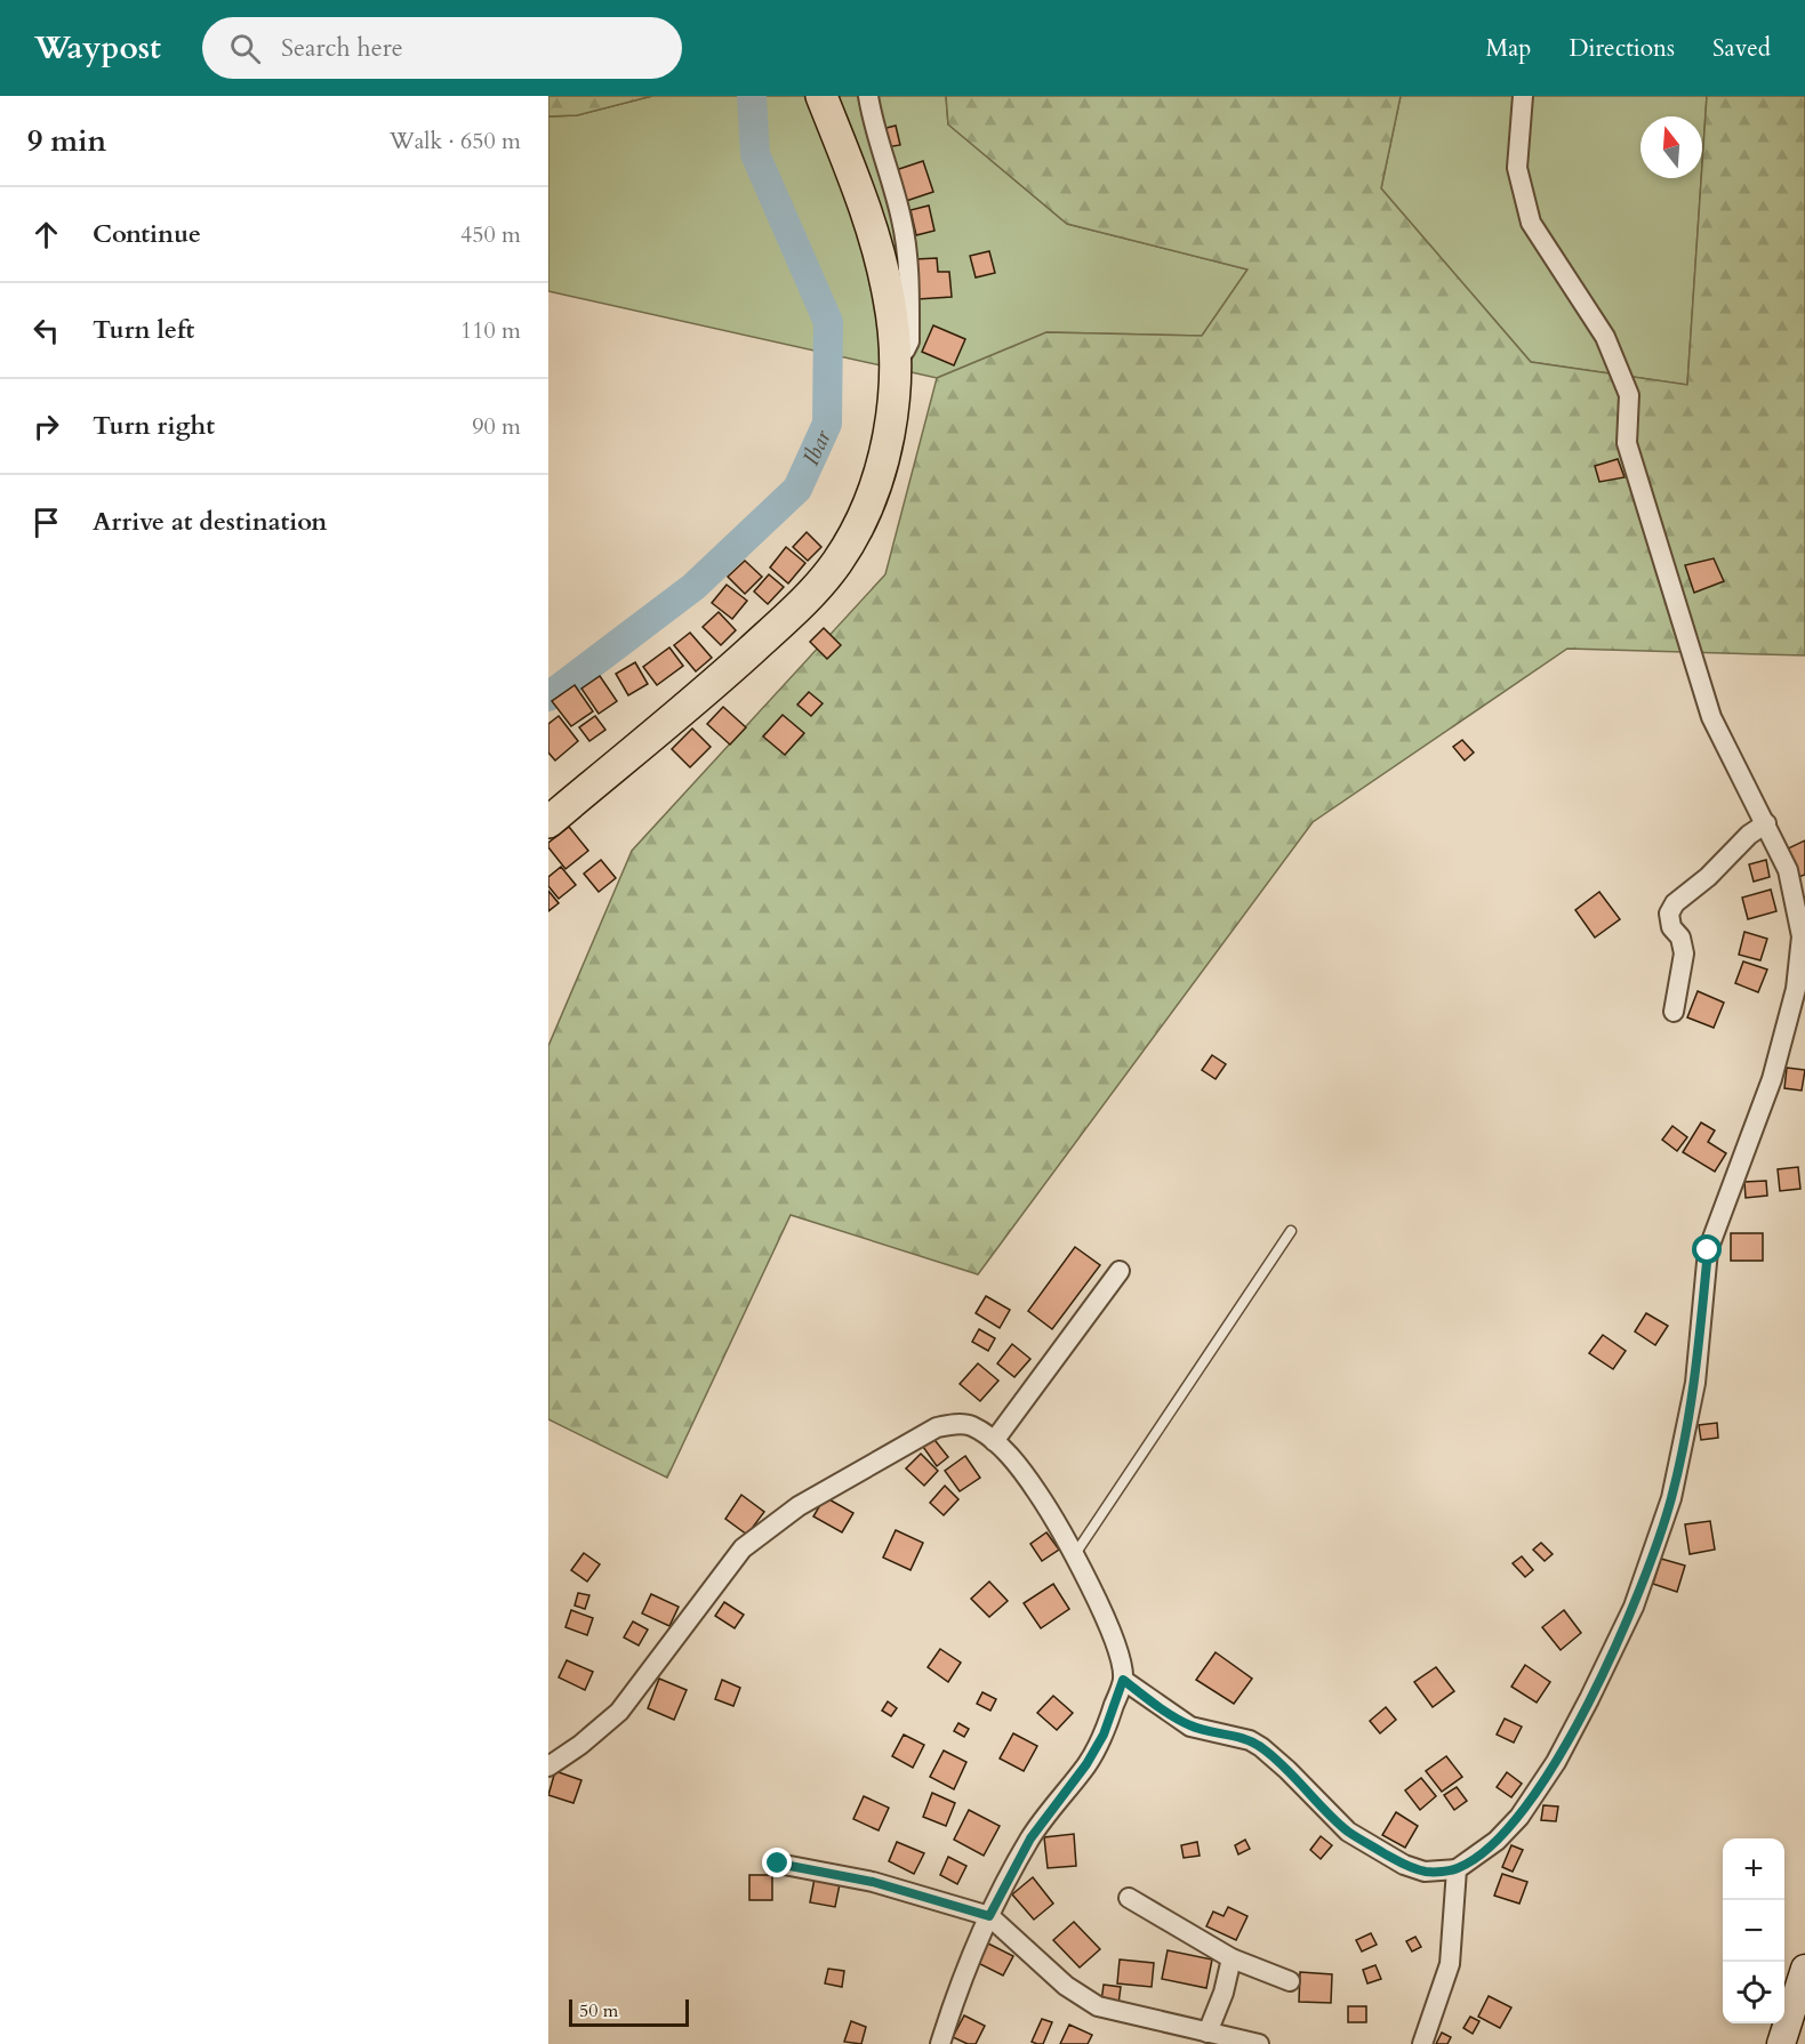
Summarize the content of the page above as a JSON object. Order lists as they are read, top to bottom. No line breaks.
{"water":["Ibar"],"scale_bar":"50 m","north":"top","page":{"header":"Waypost","search":"Search here","nav":["Map","Directions","Saved"],"heading":["9 min","Walk · 650 m"],"list":[["Continue","450 m"],["Turn left","110 m"],["Turn right","90 m"],"Arrive at destination"],"map_buttons":["+","−"],"scale":"50 m"}}
